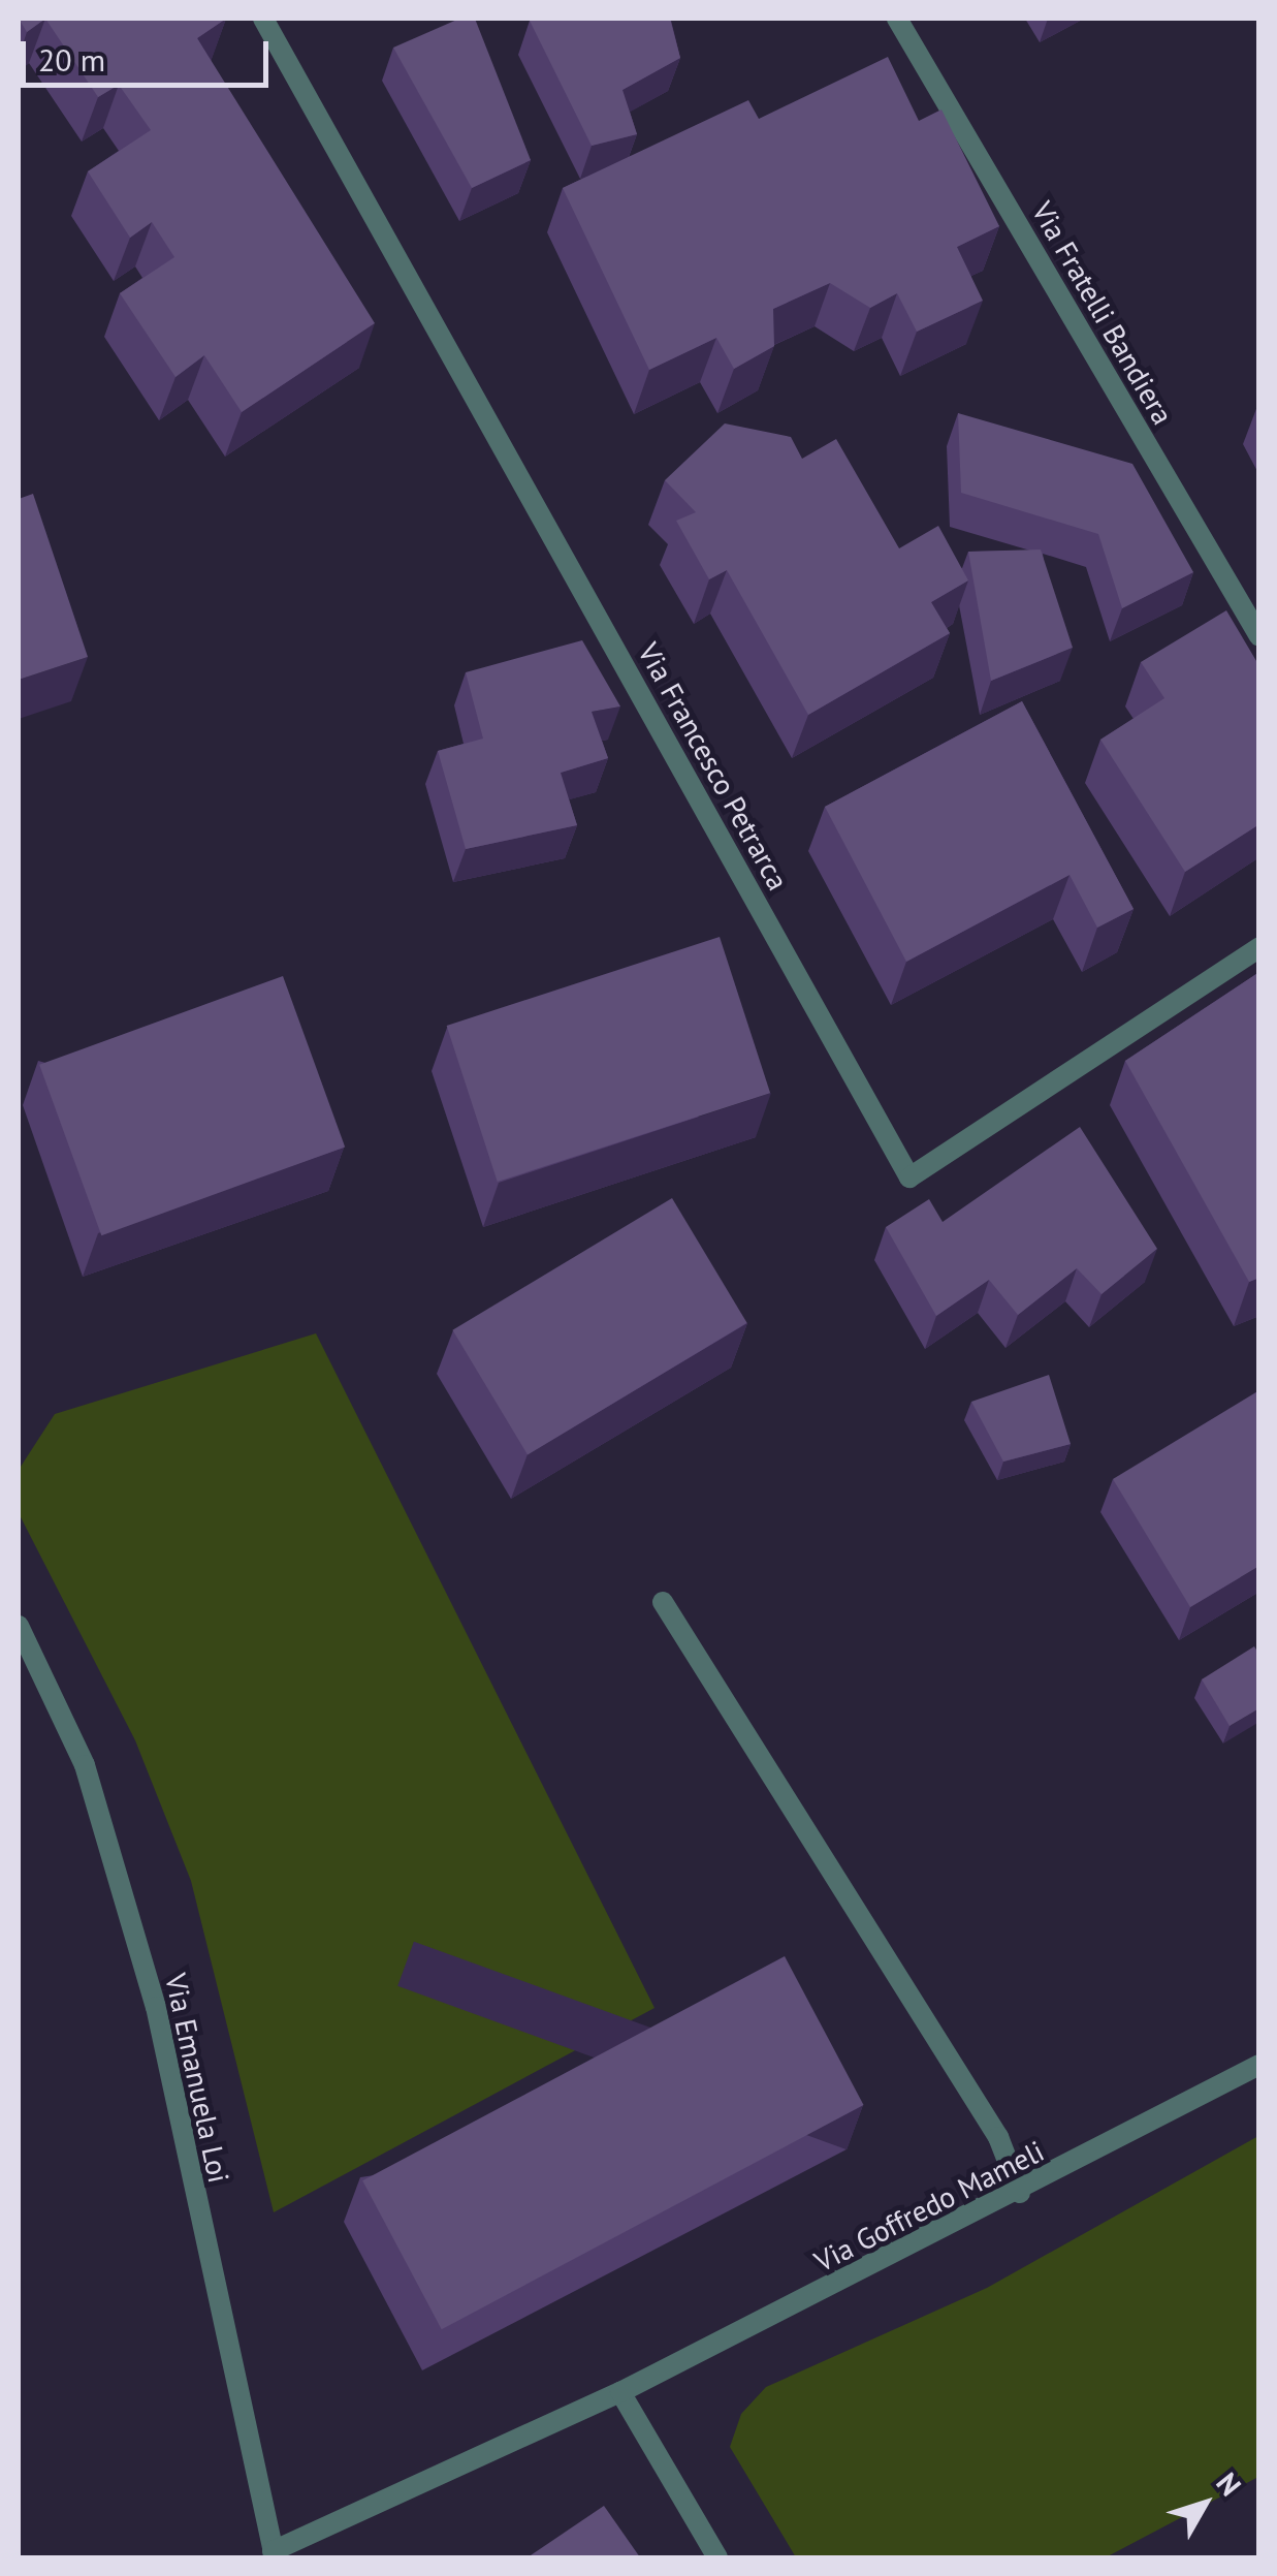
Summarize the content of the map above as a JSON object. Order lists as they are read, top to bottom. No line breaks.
{"streets":{"street":["Via Fratelli Bandiera","Via Francesco Petrarca","Via Emanuela Loi","Via Goffredo Mameli"]},"crossings":[["Via Emanuela Loi","Via Goffredo Mameli"]],"scale_bar":"20 m","north":"top right"}
